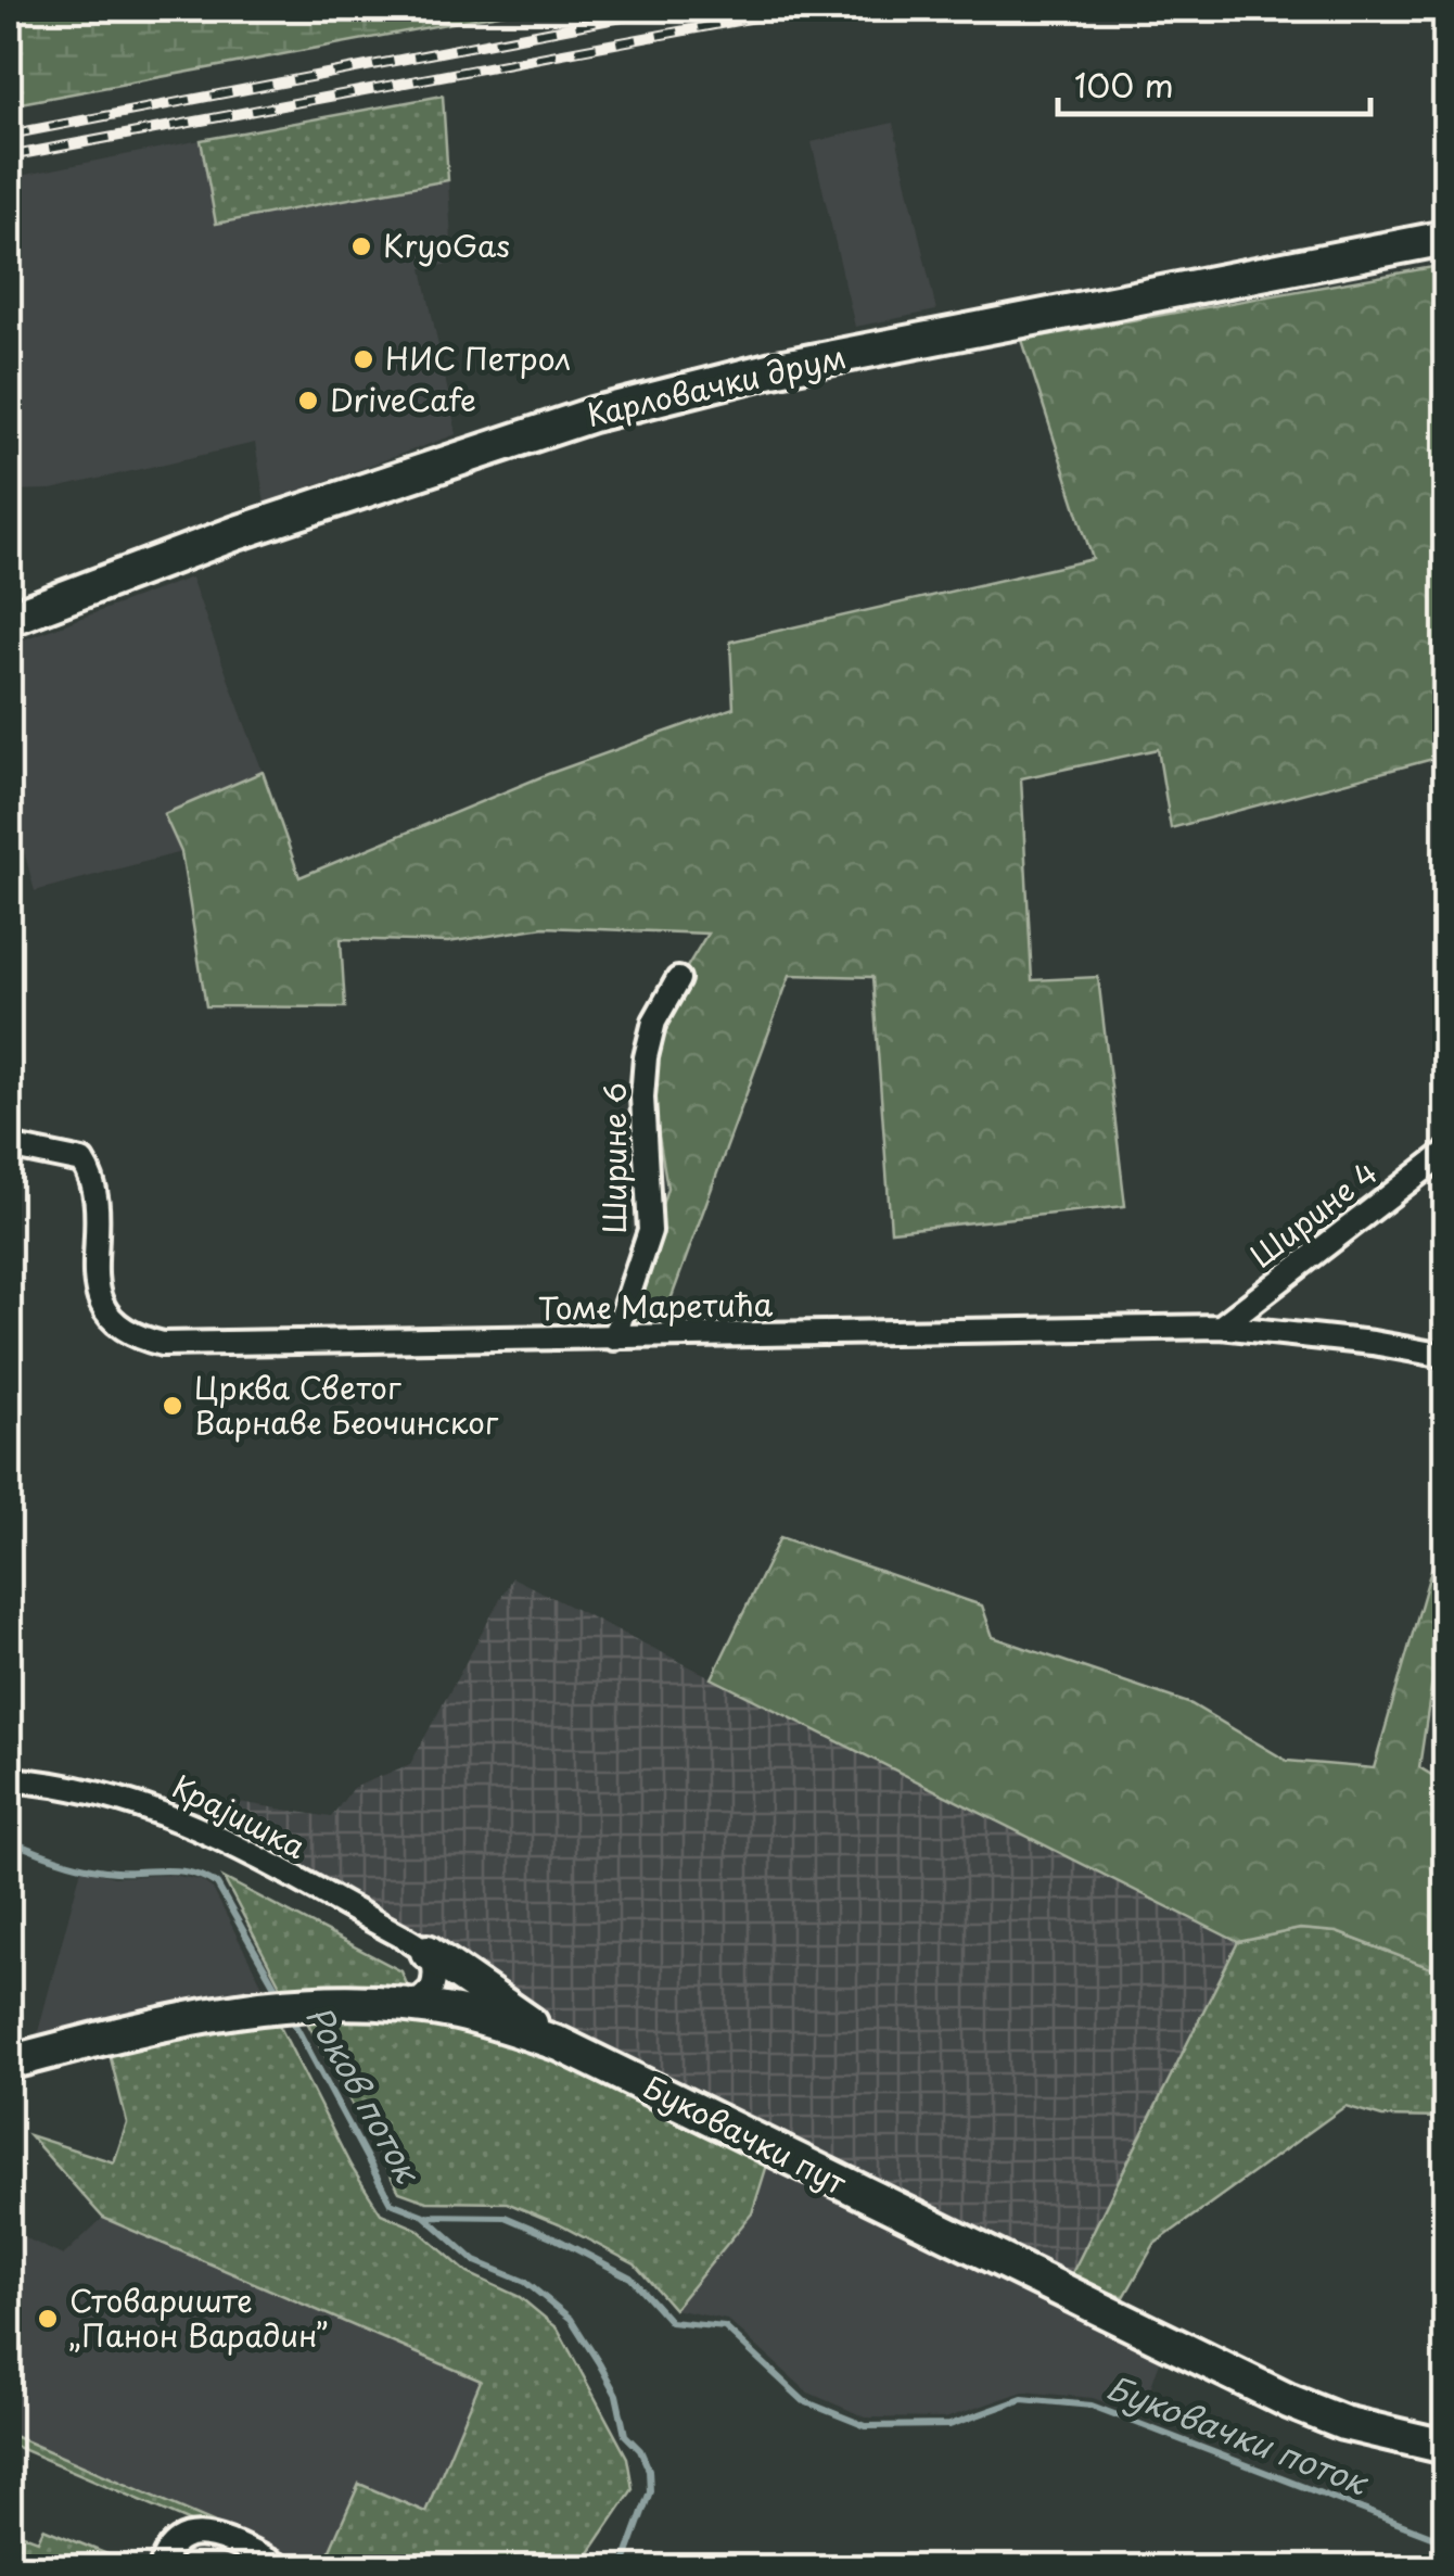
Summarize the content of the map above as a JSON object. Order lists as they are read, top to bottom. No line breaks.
{"streets":{"street":["Карловачки друм","Ширине 6","Ширине 4","Томе Маретића","Крајишка","Буковачки пут"]},"crossings":[["Ширине 6","Томе Маретића"],["Ширине 4","Томе Маретића"]],"water":["Роков поток","Буковачки поток"],"places":["KryoGas","НИС Петрол","DriveCafe","Црква Светог Варнаве Беочинског","Стовариште „Панон Варадин”"],"scale_bar":"100 m"}
